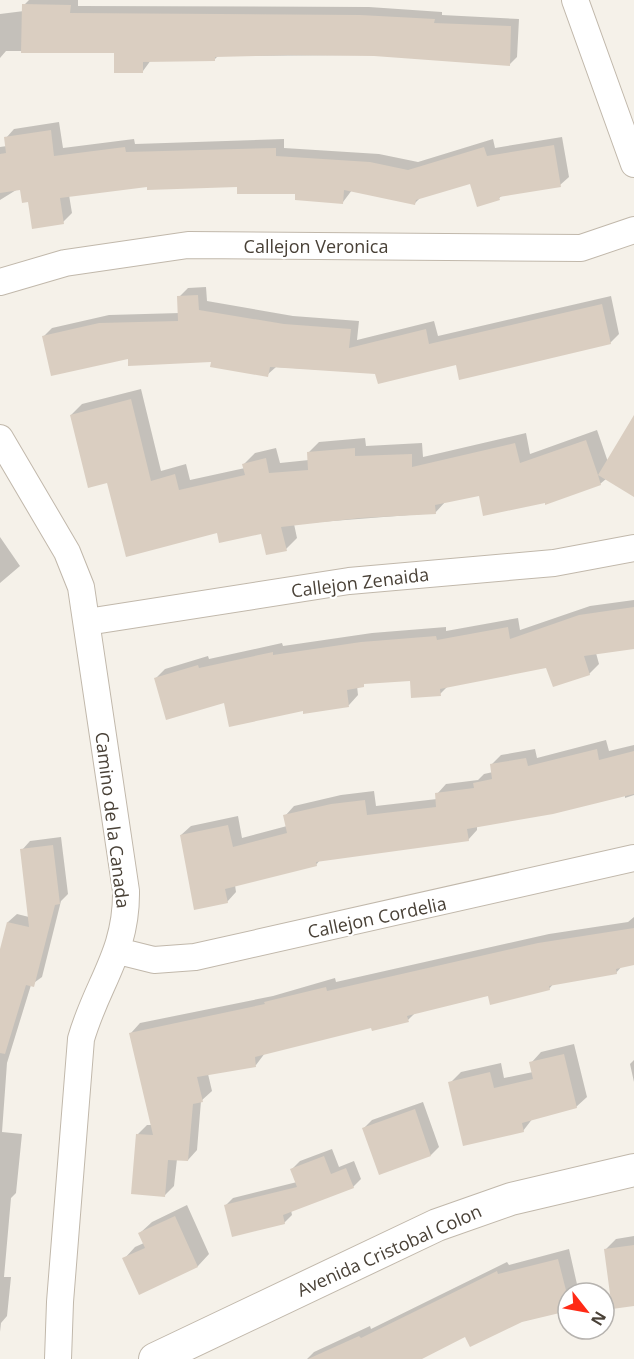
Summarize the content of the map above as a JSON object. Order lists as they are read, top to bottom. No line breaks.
{"streets":{"street":["Callejon Veronica","Callejon Zenaida","Camino de la Canada","Callejon Cordelia","Avenida Cristobal Colon"]},"crossings":[["Callejon Zenaida","Camino de la Canada"],["Camino de la Canada","Callejon Cordelia"]],"north":"bottom right"}
